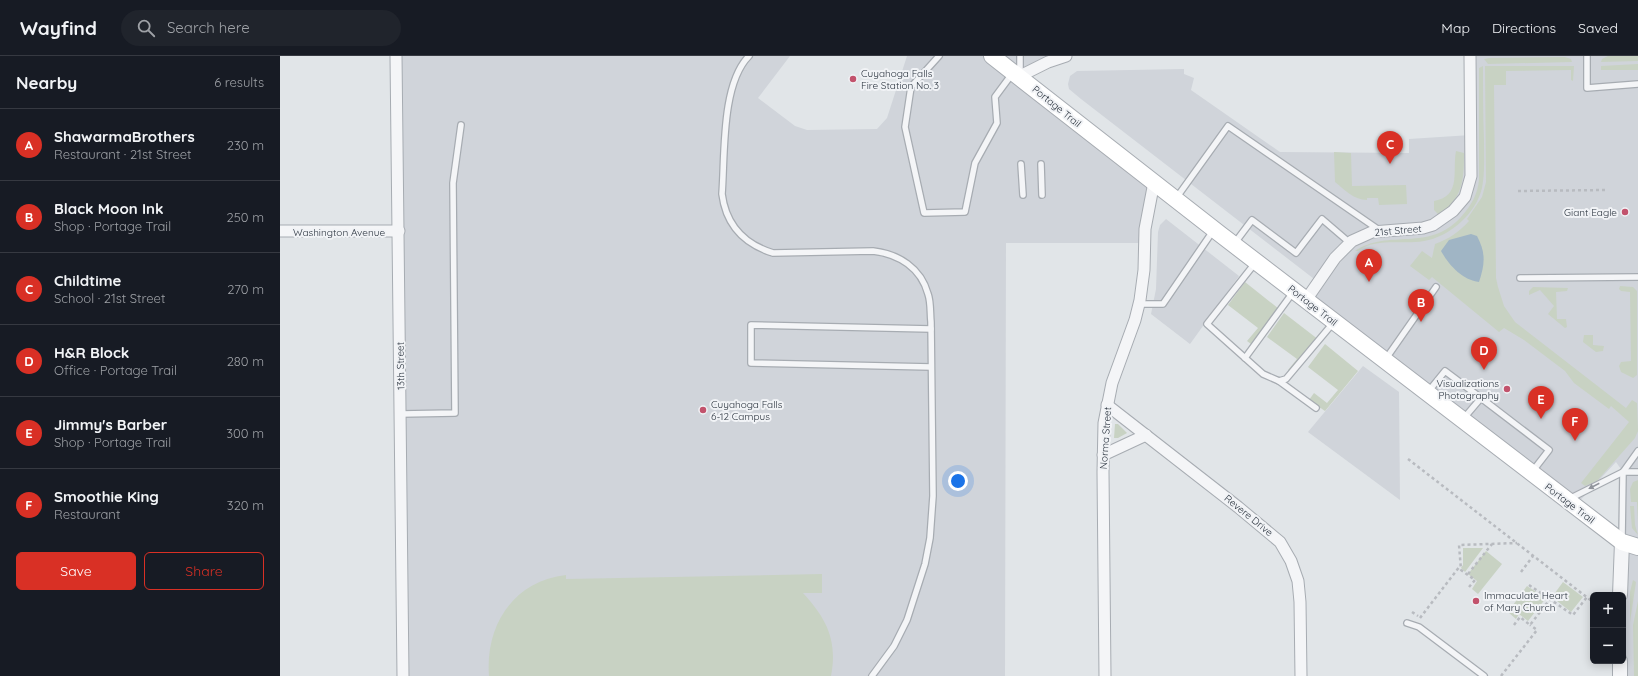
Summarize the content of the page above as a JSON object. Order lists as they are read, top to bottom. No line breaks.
{"streets":{"main road":["Portage Trail"],"street":["21st Street","Washington Avenue","13th Street","Norma Street","Revere Drive"]},"crossings":[["Portage Trail","21st Street"],["Portage Trail","Norma Street"],["Washington Avenue","13th Street"],["Norma Street","Revere Drive"]],"places":["Cuyahoga Falls Fire Station No. 3","Giant Eagle","Visualizations Photography","Cuyahoga Falls 6-12 Campus","Immaculate Heart of Mary Church"],"page":{"header":"Wayfind","search":"Search here","nav":["Map","Directions","Saved"],"heading":["Nearby","6 results"],"list":[{"mark":"A","name":"ShawarmaBrothers","note":"Restaurant · 21st Street","value":"230 m"},{"mark":"B","name":"Black Moon Ink","note":"Shop · Portage Trail","value":"250 m"},{"mark":"C","name":"Childtime","note":"School · 21st Street","value":"270 m"},{"mark":"D","name":"H&R Block","note":"Office · Portage Trail","value":"280 m"},{"mark":"E","name":"Jimmy's Barber","note":"Shop · Portage Trail","value":"300 m"},{"mark":"F","name":"Smoothie King","note":"Restaurant","value":"320 m"}],"pins":["C","A","B","D","E","F"],"buttons":["Save","Share"],"map_buttons":["+","−"]}}
